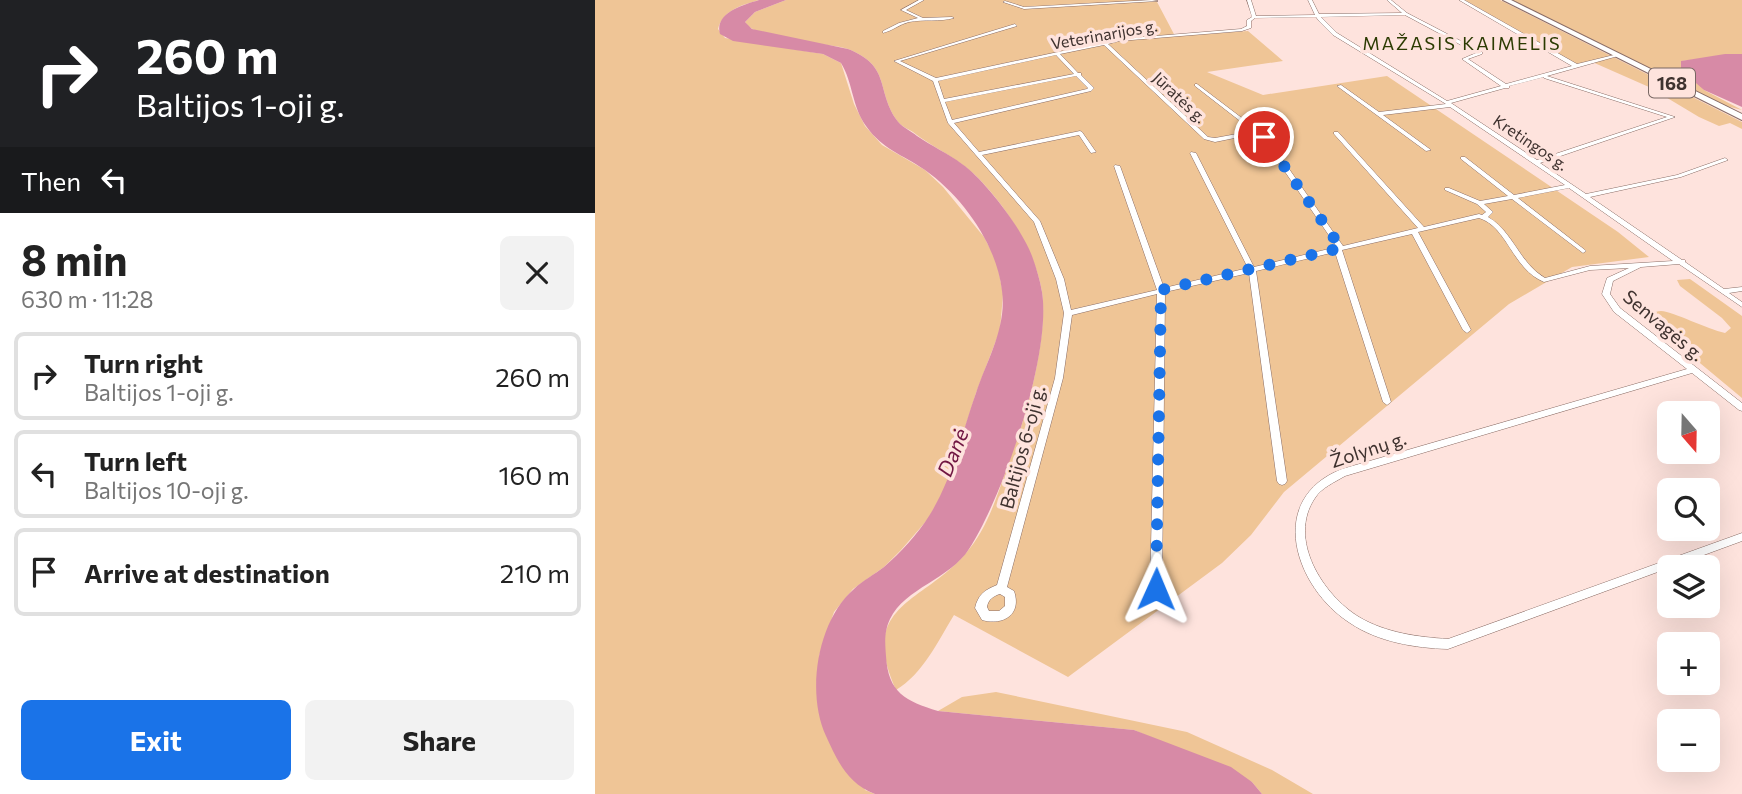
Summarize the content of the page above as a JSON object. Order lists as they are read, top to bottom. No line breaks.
{"streets":{"main road":["168"],"street":["Veterinarijos g.","Jūratės g.","Kretingos g.","Senvagės g.","Baltijos 6-oji g.","Žolynų g."]},"crossings":[["Veterinarijos g.","Jūratės g."],["Kretingos g.","Senvagės g."],["Senvagės g.","Žolynų g."]],"districts":["MAŽASIS KAIMELIS"],"water":["Danė"],"north":"bottom","page":{"turn":["260 m","Baltijos 1-oji g."],"then":"Then","heading":["8 min","630 m · 11:28"],"list":[{"name":"Turn right","note":"Baltijos 1-oji g.","value":"260 m"},{"name":"Turn left","note":"Baltijos 10-oji g.","value":"160 m"},{"name":"Arrive at destination","value":"210 m"}],"map_buttons":["+","−"],"buttons":["Exit","Share"]}}
